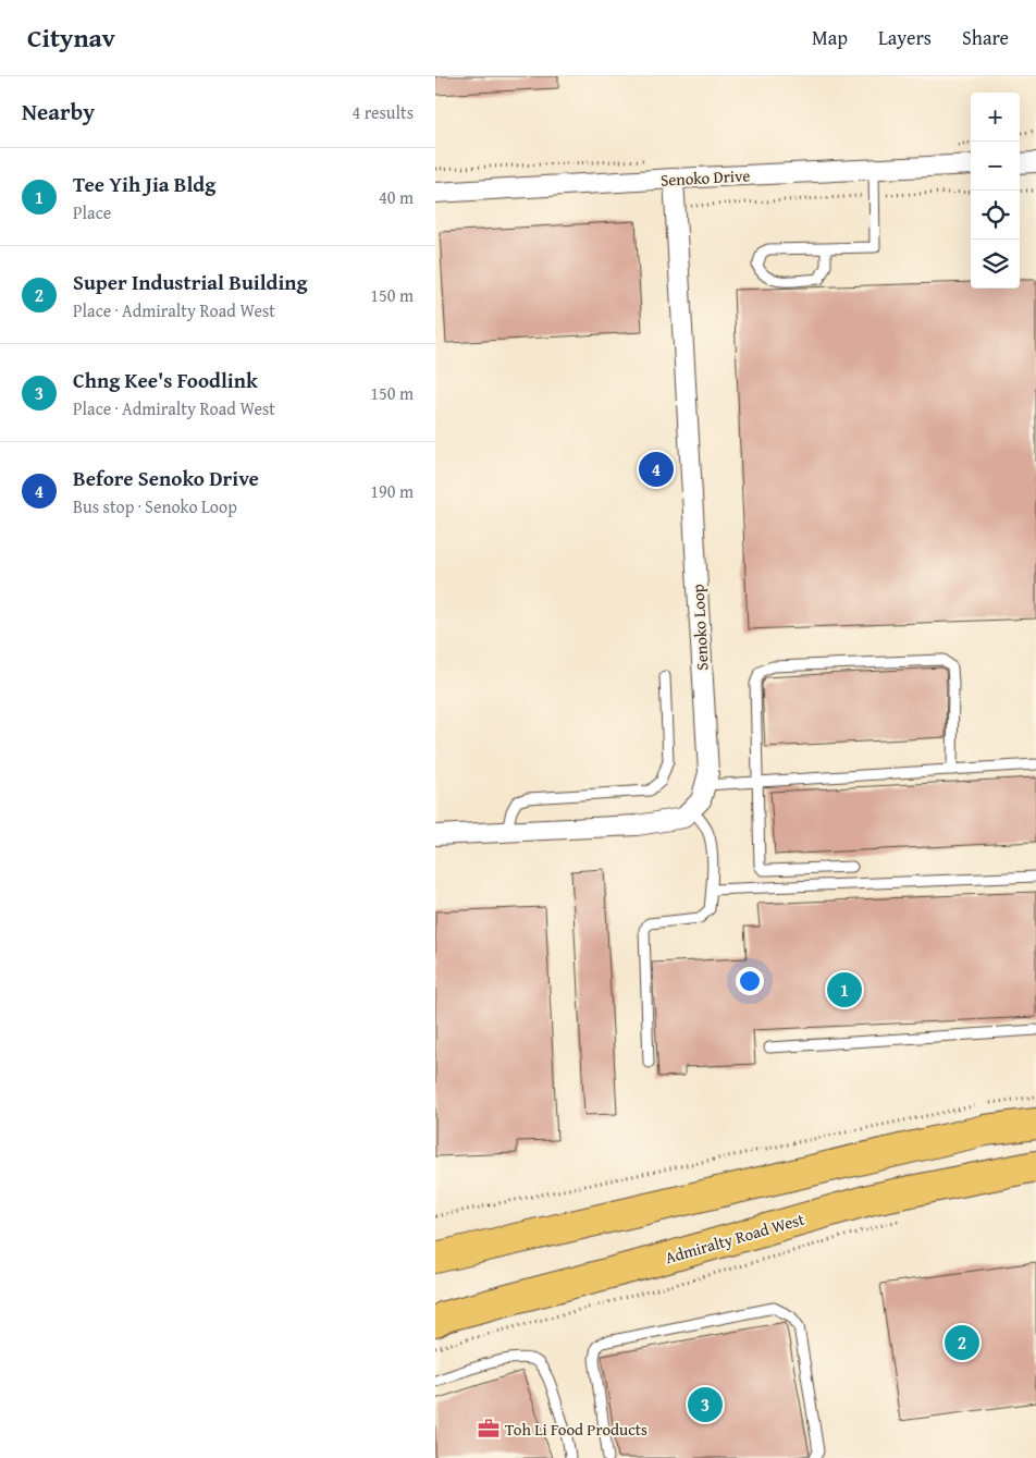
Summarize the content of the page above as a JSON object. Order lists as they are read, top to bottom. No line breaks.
{"streets":{"main road":["Admiralty Road West"],"street":["Senoko Drive","Senoko Loop"]},"crossings":[["Senoko Drive","Senoko Loop"]],"places":{"office":["Toh Li Food Products"]},"page":{"header":"Citynav","nav":["Map","Layers","Share"],"heading":["Nearby","4 results"],"map_buttons":["+","−"],"list":[{"mark":"1","name":"Tee Yih Jia Bldg","note":"Place","value":"40 m"},{"mark":"2","name":"Super Industrial Building","note":"Place · Admiralty Road West","value":"150 m"},{"mark":"3","name":"Chng Kee's Foodlink","note":"Place · Admiralty Road West","value":"150 m"},{"mark":"4","name":"Before Senoko Drive","note":"Bus stop · Senoko Loop","value":"190 m"}],"pins":["4","1","2","3"]}}
